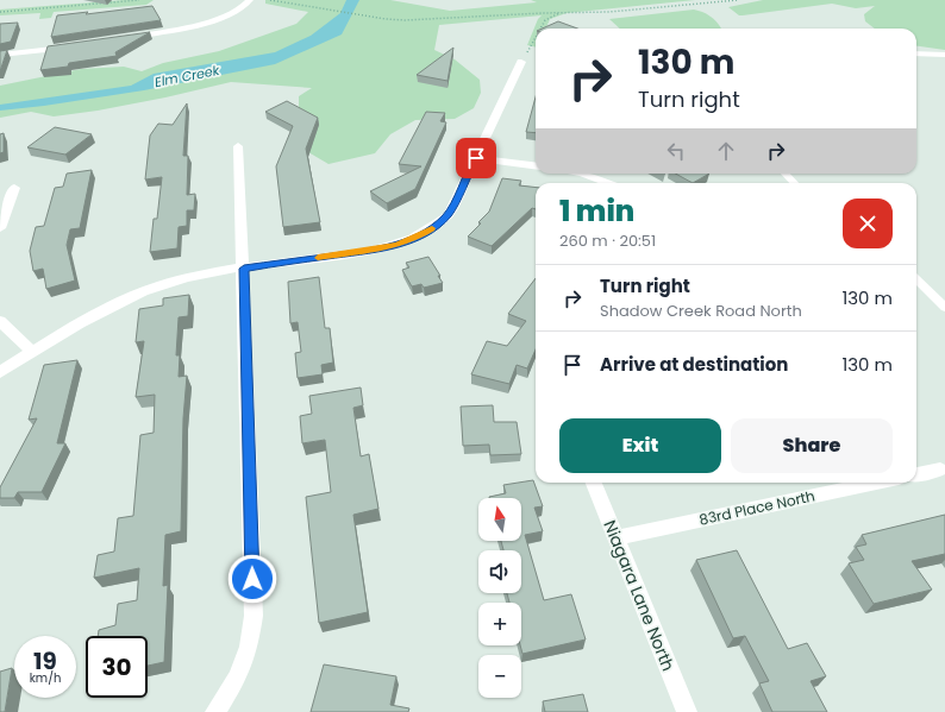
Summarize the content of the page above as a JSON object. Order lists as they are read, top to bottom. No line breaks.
{"streets":{"street":["83rd Place North","Niagara Lane North"]},"crossings":[["83rd Place North","Niagara Lane North"]],"water":["Elm Creek"],"north":"top","page":{"turn":["130 m","Turn right"],"heading":["1 min","260 m · 20:51"],"list":[{"name":"Turn right","note":"Shadow Creek Road North","value":"130 m"},{"name":"Arrive at destination","value":"130 m"}],"buttons":["Exit","Share"],"map_buttons":["+","−"],"speed":"19 km/h","limit":"30"}}
